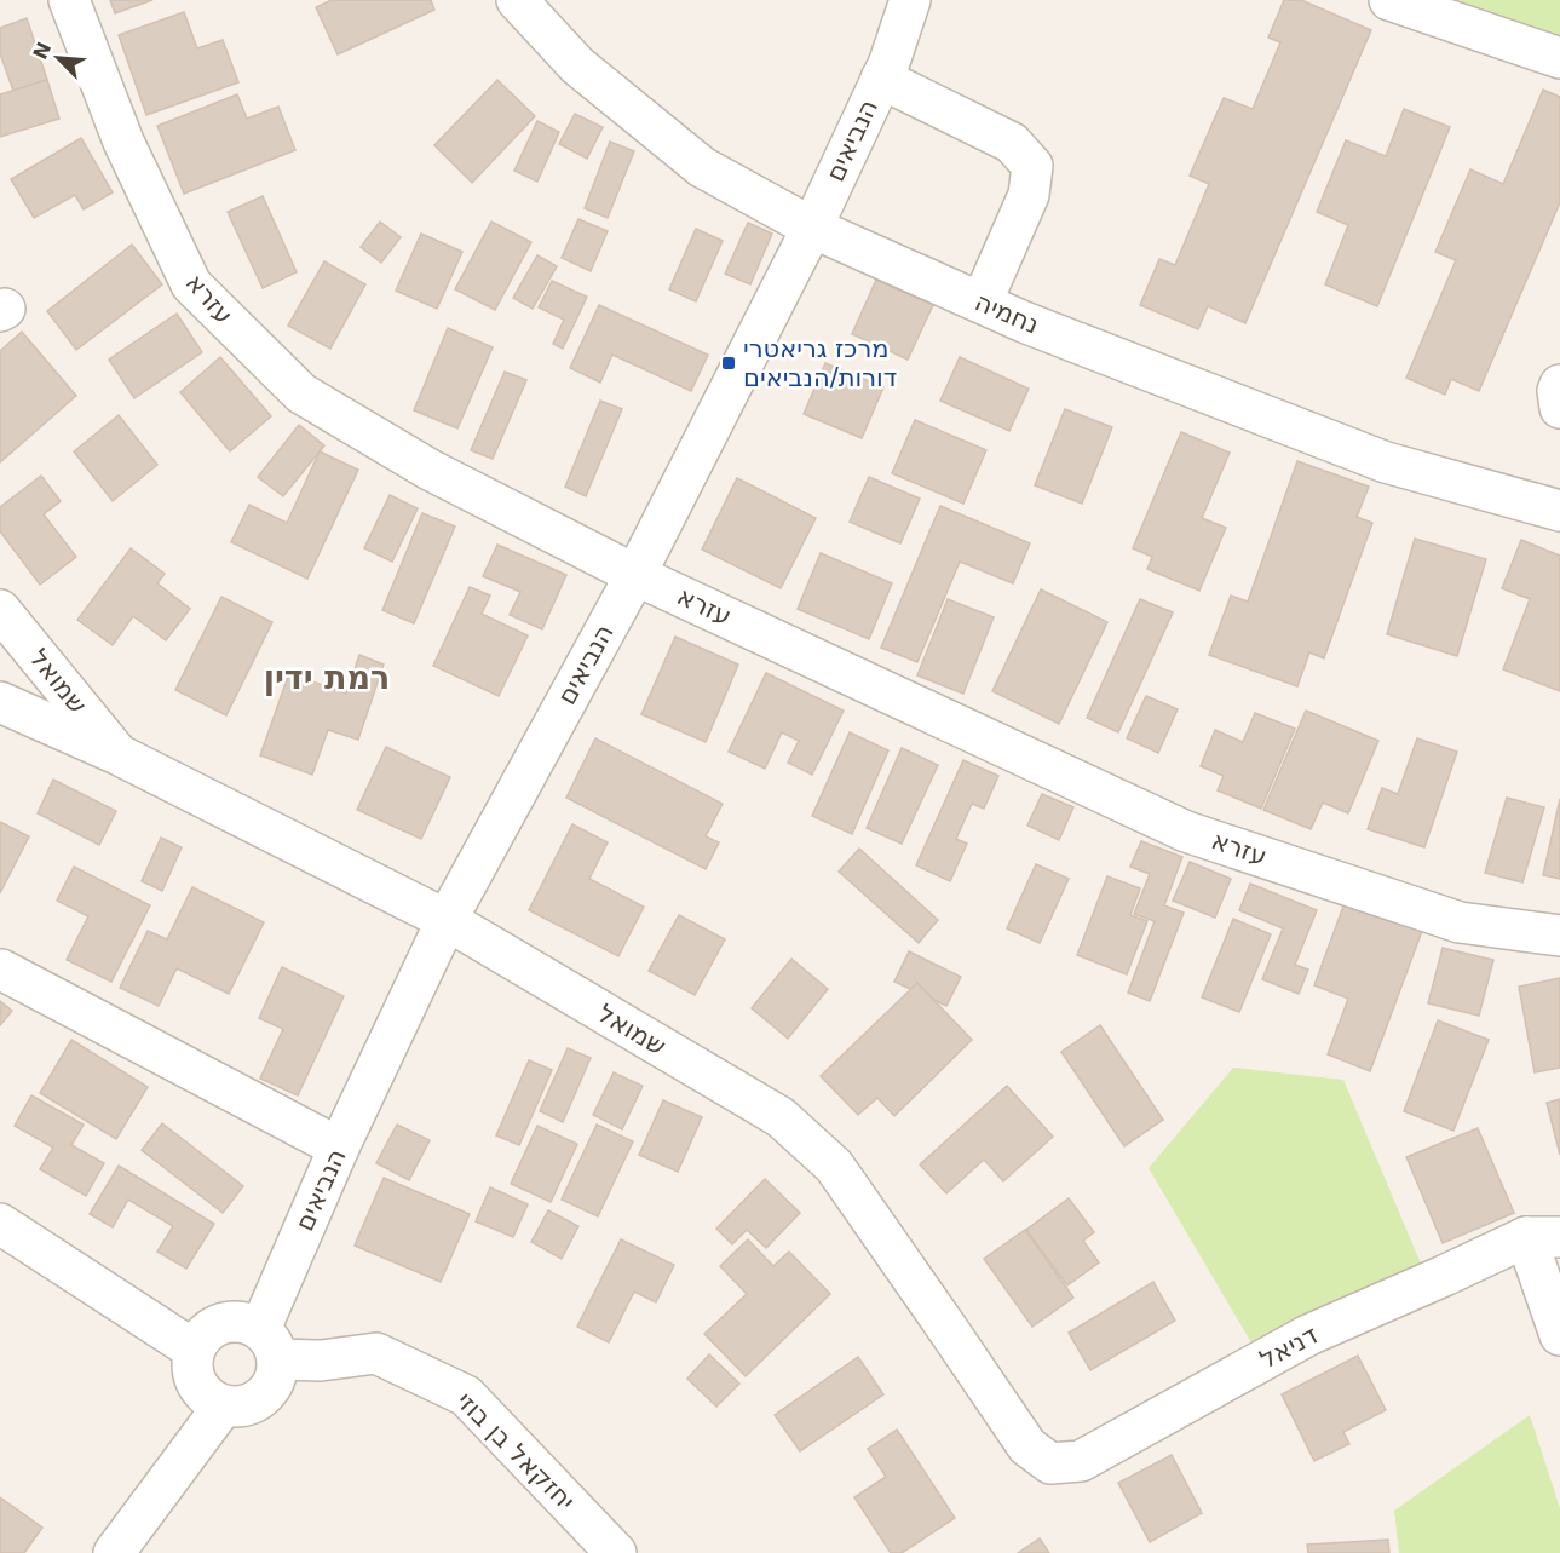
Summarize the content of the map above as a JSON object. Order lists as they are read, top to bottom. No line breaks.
{"streets":{"street":["הנביאים","עזרא","נחמיה","שמואל","דניאל","יחזקאל בן בוזי"]},"crossings":[["הנביאים","עזרא"],["הנביאים","נחמיה"],["הנביאים","שמואל"],["הנביאים","יחזקאל בן בוזי"],["שמואל","דניאל"]],"districts":["רמת ידין"],"places":{"transit":["מרכז גריאטרי דורות/הנביאים"]},"north":"top left"}
